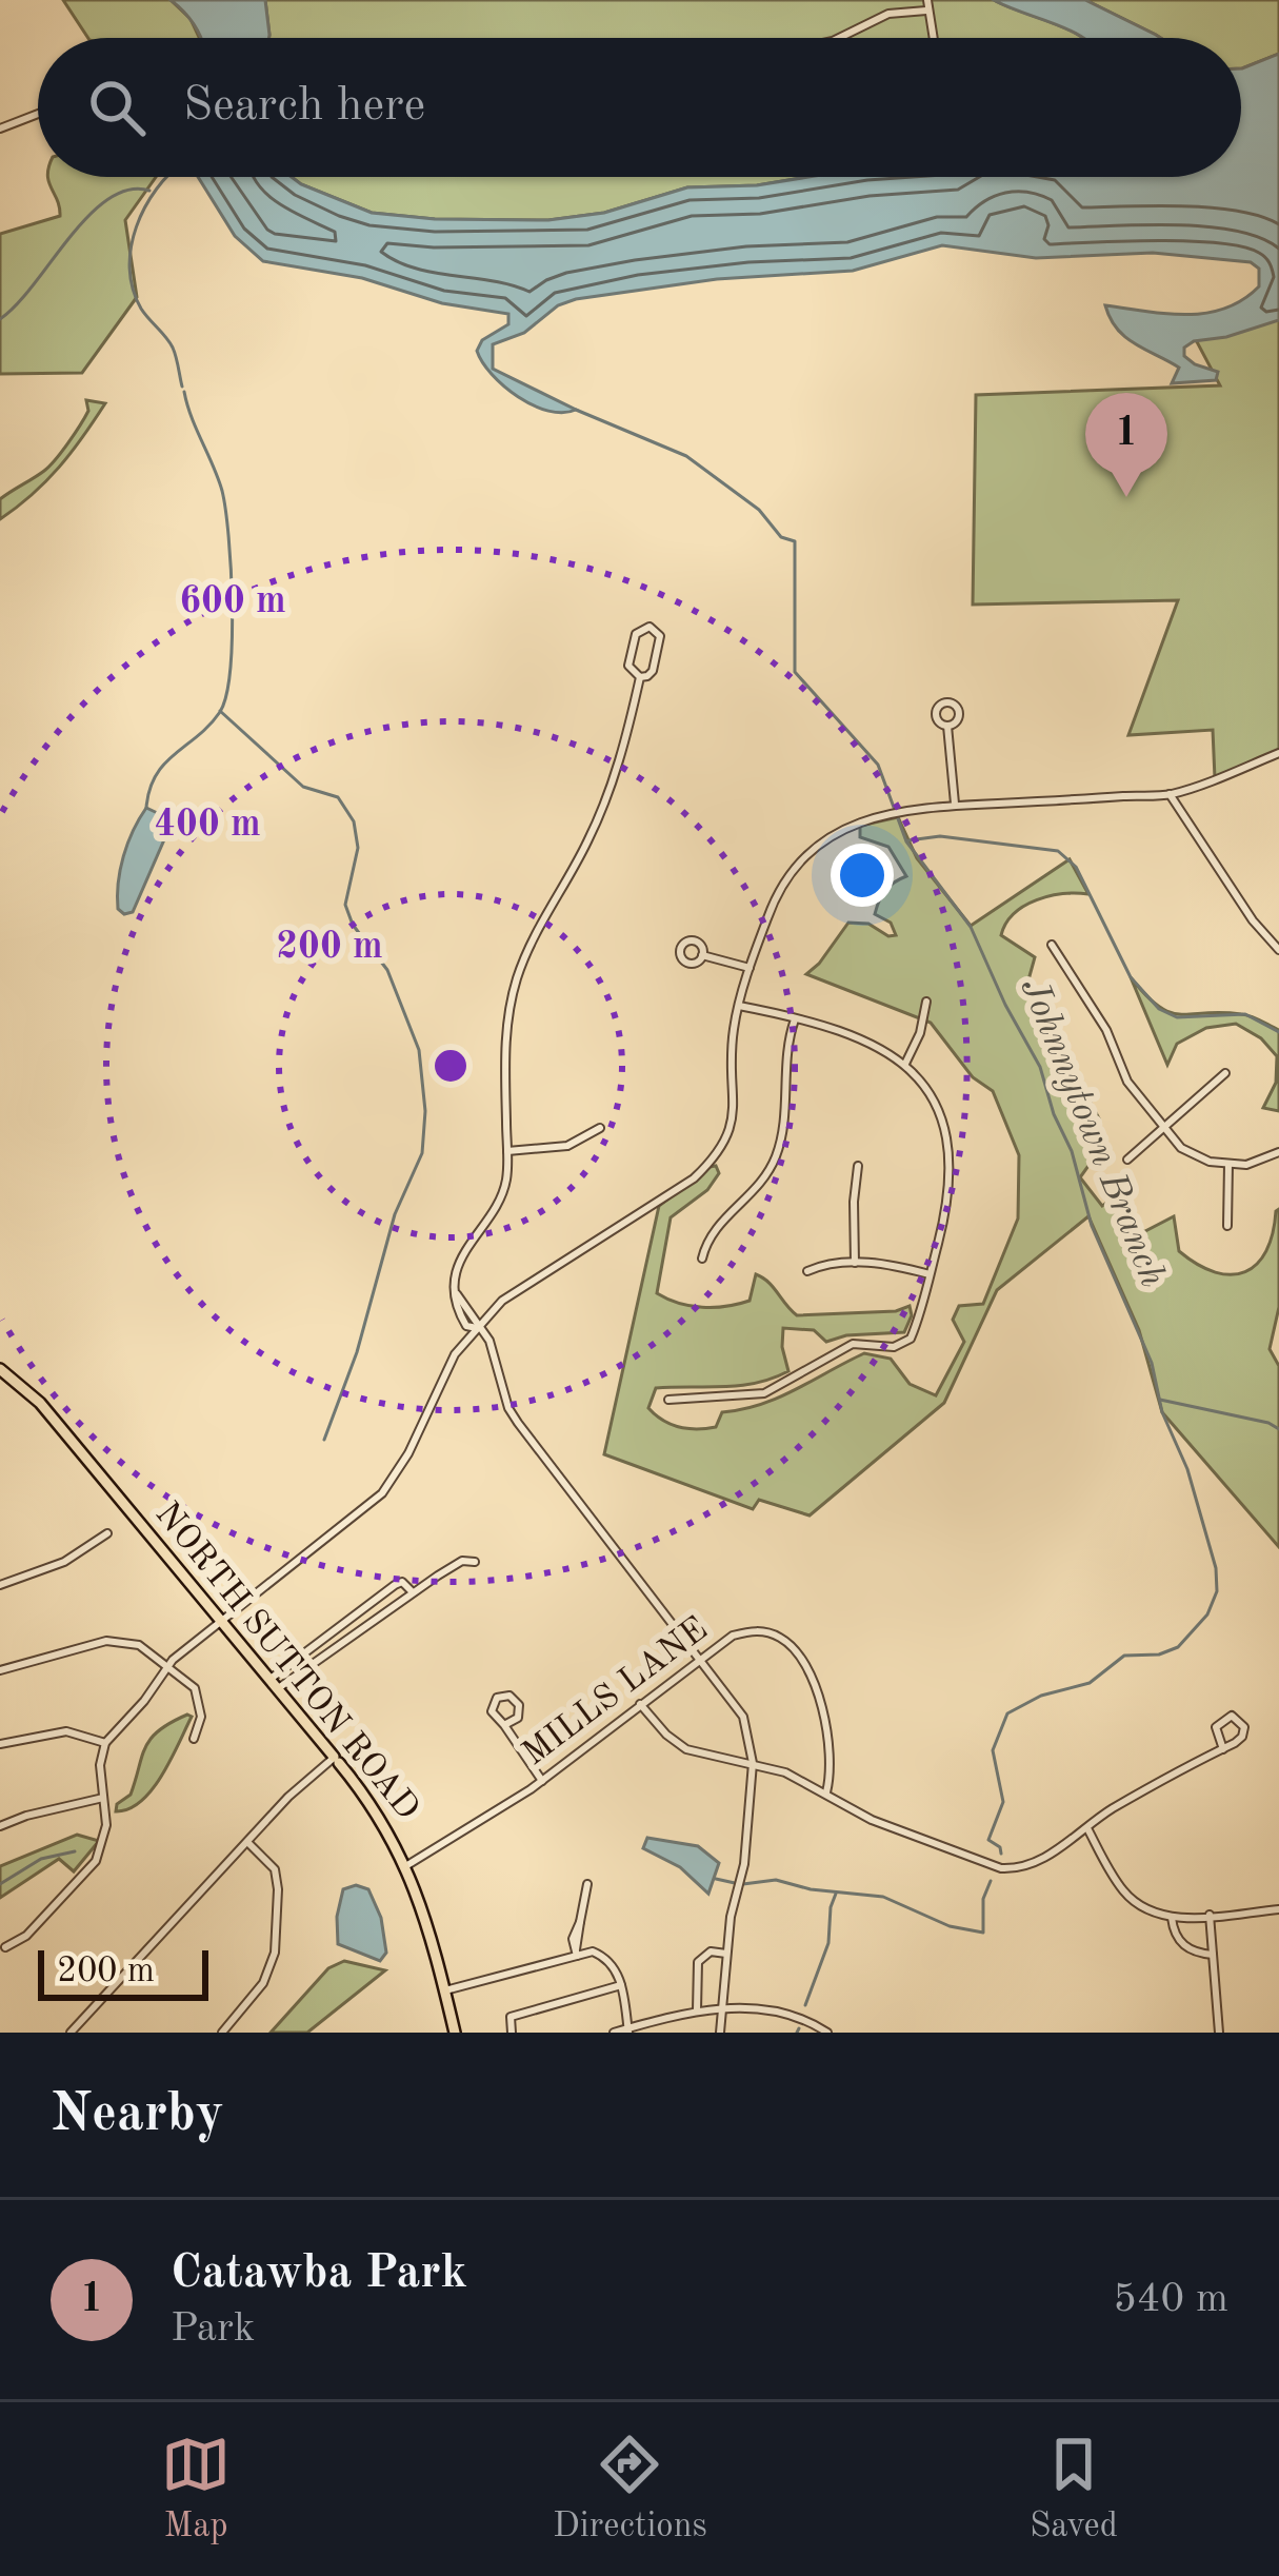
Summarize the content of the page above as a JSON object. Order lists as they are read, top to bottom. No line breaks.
{"streets":{"main road":["NORTH SUTTON ROAD"],"street":["MILLS LANE"]},"crossings":[["NORTH SUTTON ROAD","MILLS LANE"]],"water":["Johnnytown Branch"],"scale_bar":"200 m","page":{"search":"Search here","pins":"1","scale":"200 m","heading":"Nearby","list":[{"mark":"1","name":"Catawba Park","note":"Park","value":"540 m"}],"nav":["Map","Directions","Saved"]},"rings":["600 m","400 m","200 m"]}
